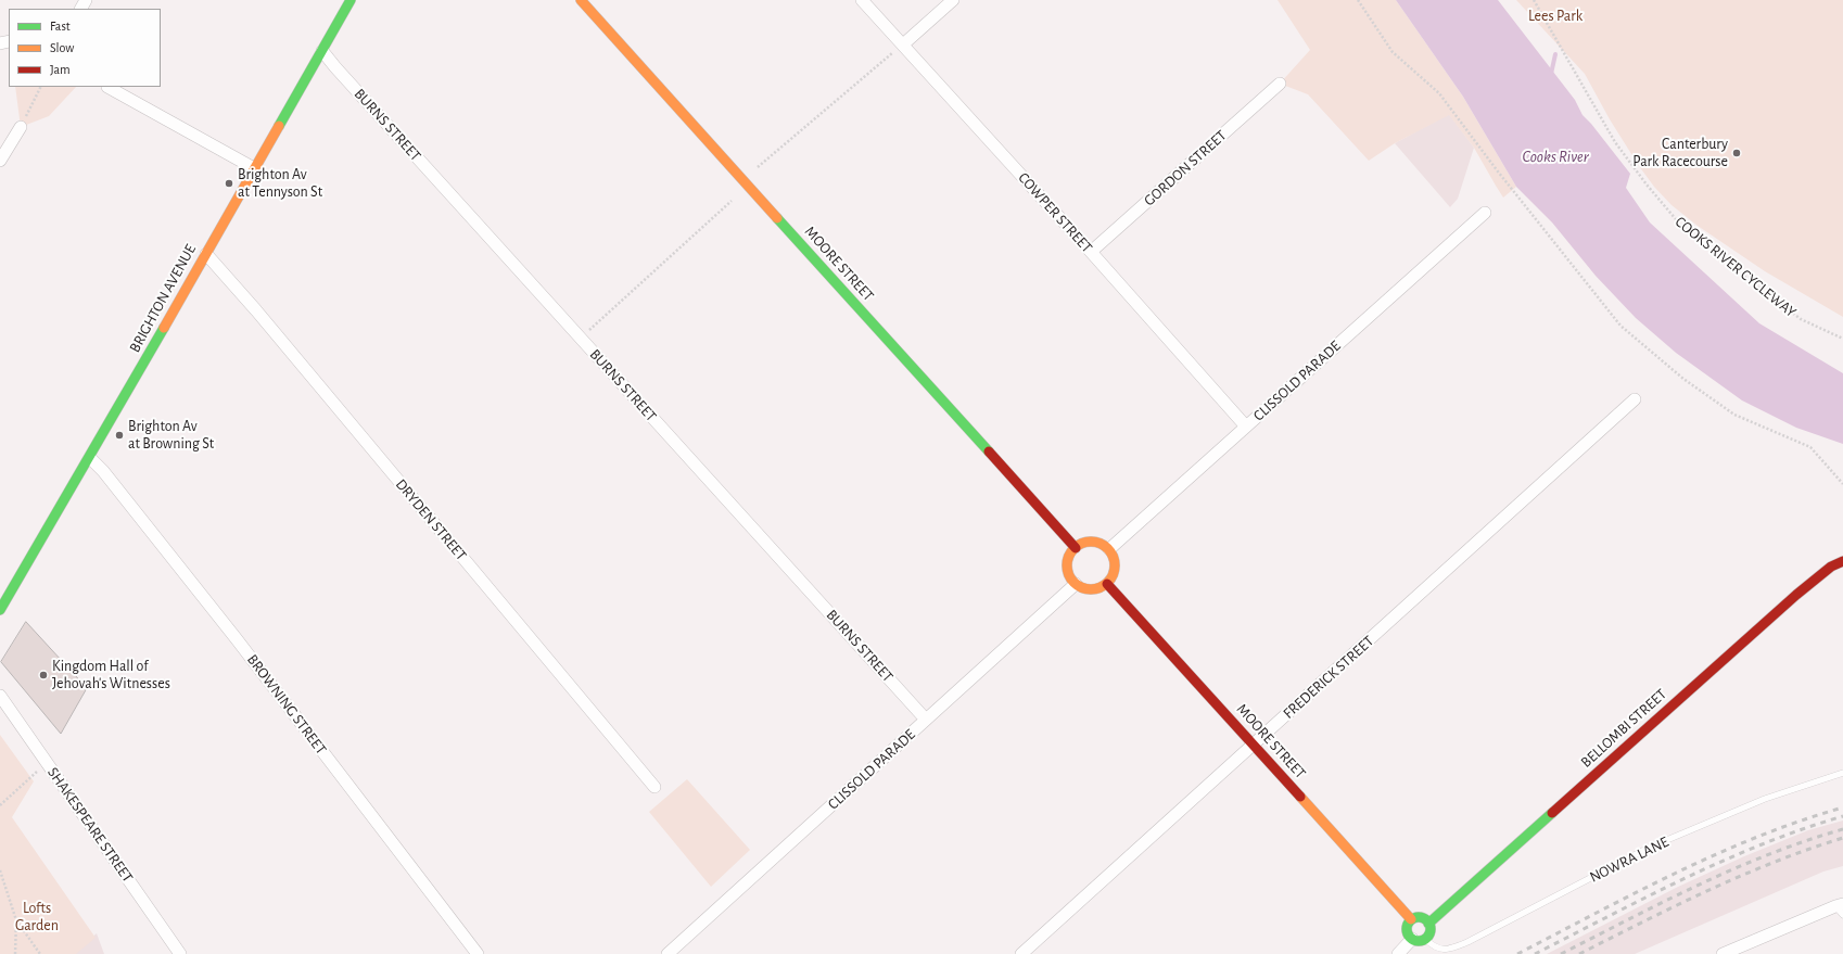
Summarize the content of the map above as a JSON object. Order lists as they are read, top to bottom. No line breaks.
{"streets":{"street":["BURNS STREET","GORDON STREET","COWPER STREET","MOORE STREET","BRIGHTON AVENUE","CLISSOLD PARADE","DRYDEN STREET","FREDERICK STREET","BROWNING STREET","BELLOMBI STREET","SHAKESPEARE STREET"],"lane":["NOWRA LANE"],"path":["COOKS RIVER CYCLEWAY"]},"crossings":[["BURNS STREET","BRIGHTON AVENUE"],["BURNS STREET","CLISSOLD PARADE"],["GORDON STREET","COWPER STREET"],["COWPER STREET","CLISSOLD PARADE"],["MOORE STREET","CLISSOLD PARADE"],["MOORE STREET","FREDERICK STREET"],["MOORE STREET","BELLOMBI STREET"],["MOORE STREET","NOWRA LANE"],["BRIGHTON AVENUE","DRYDEN STREET"],["BRIGHTON AVENUE","BROWNING STREET"],["BELLOMBI STREET","NOWRA LANE"]],"water":["Cooks River"],"parks":["Lees Park","Lofts Garden"],"places":["Canterbury Park Racecourse","Brighton Av at Tennyson St","Brighton Av at Browning St","Kingdom Hall of Jehovah's Witnesses"],"legend":["Fast","Slow","Jam"]}
